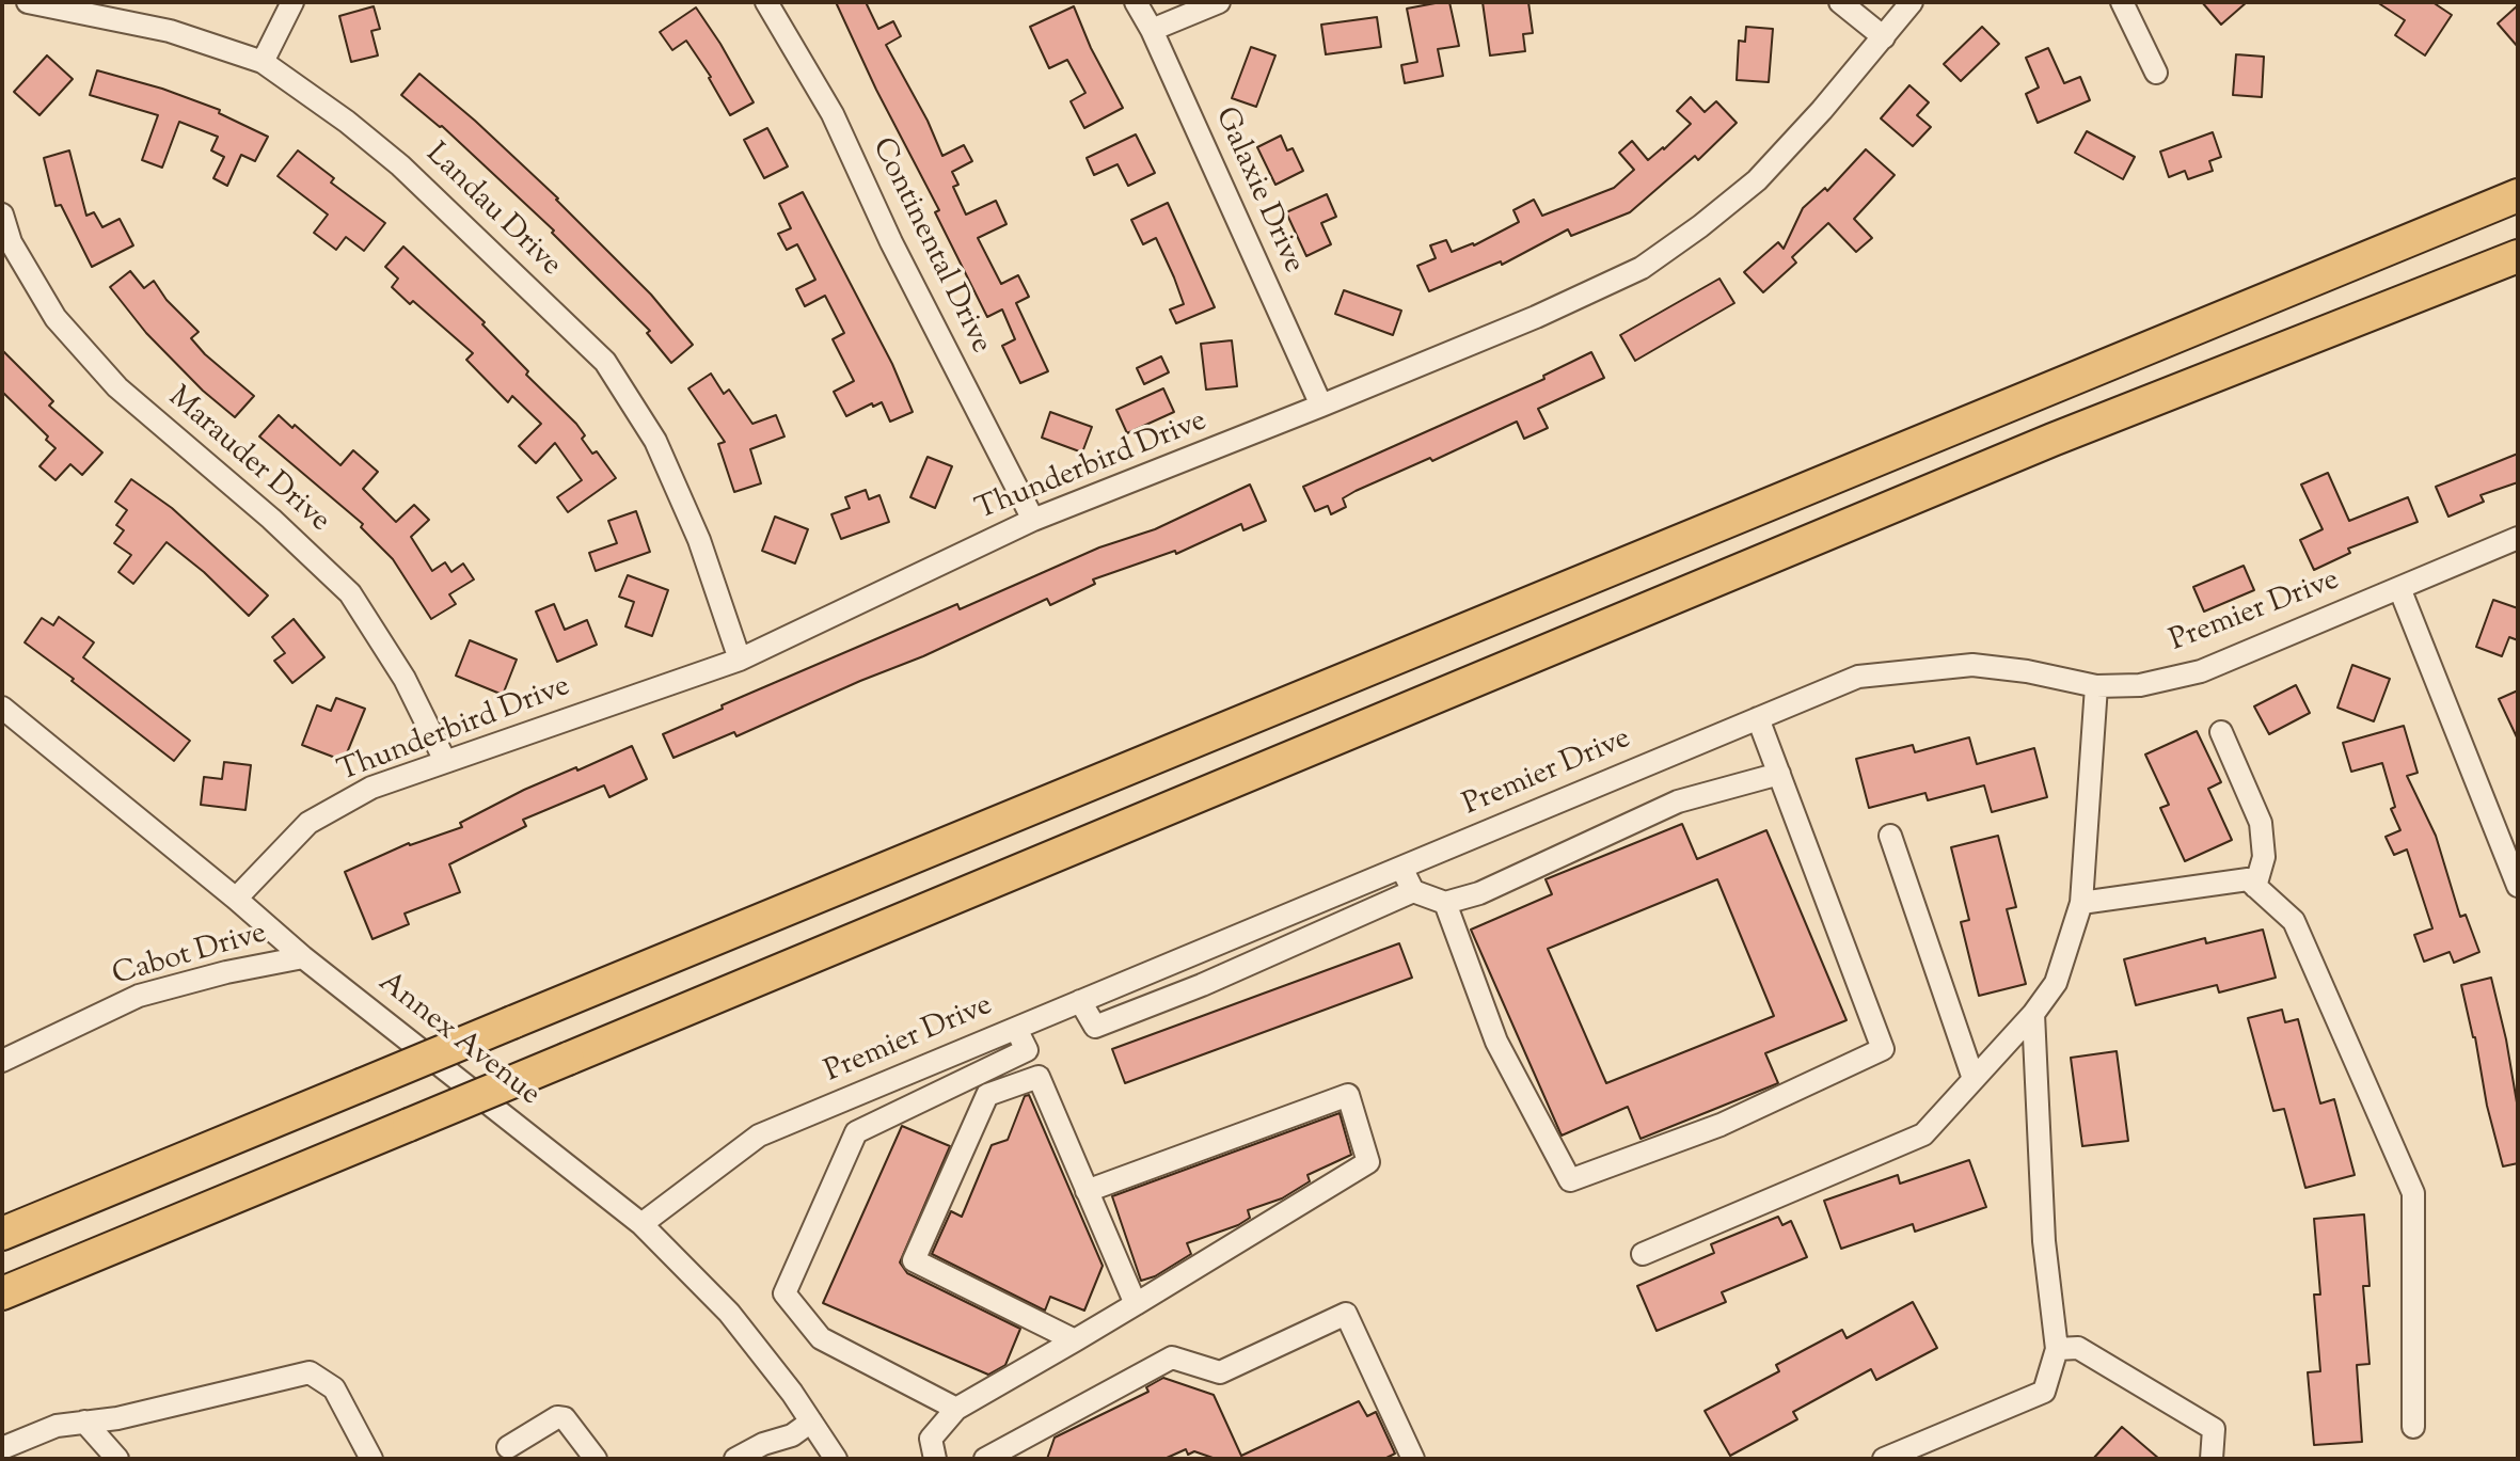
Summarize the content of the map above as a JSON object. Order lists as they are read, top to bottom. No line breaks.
{"streets":{"street":["Galaxie Drive","Landau Drive","Continental Drive","Marauder Drive","Thunderbird Drive","Premier Drive","Cabot Drive","Annex Avenue"]},"crossings":[["Galaxie Drive","Thunderbird Drive"],["Landau Drive","Thunderbird Drive"],["Continental Drive","Thunderbird Drive"],["Marauder Drive","Thunderbird Drive"],["Thunderbird Drive","Annex Avenue"],["Premier Drive","Annex Avenue"],["Cabot Drive","Annex Avenue"]]}
